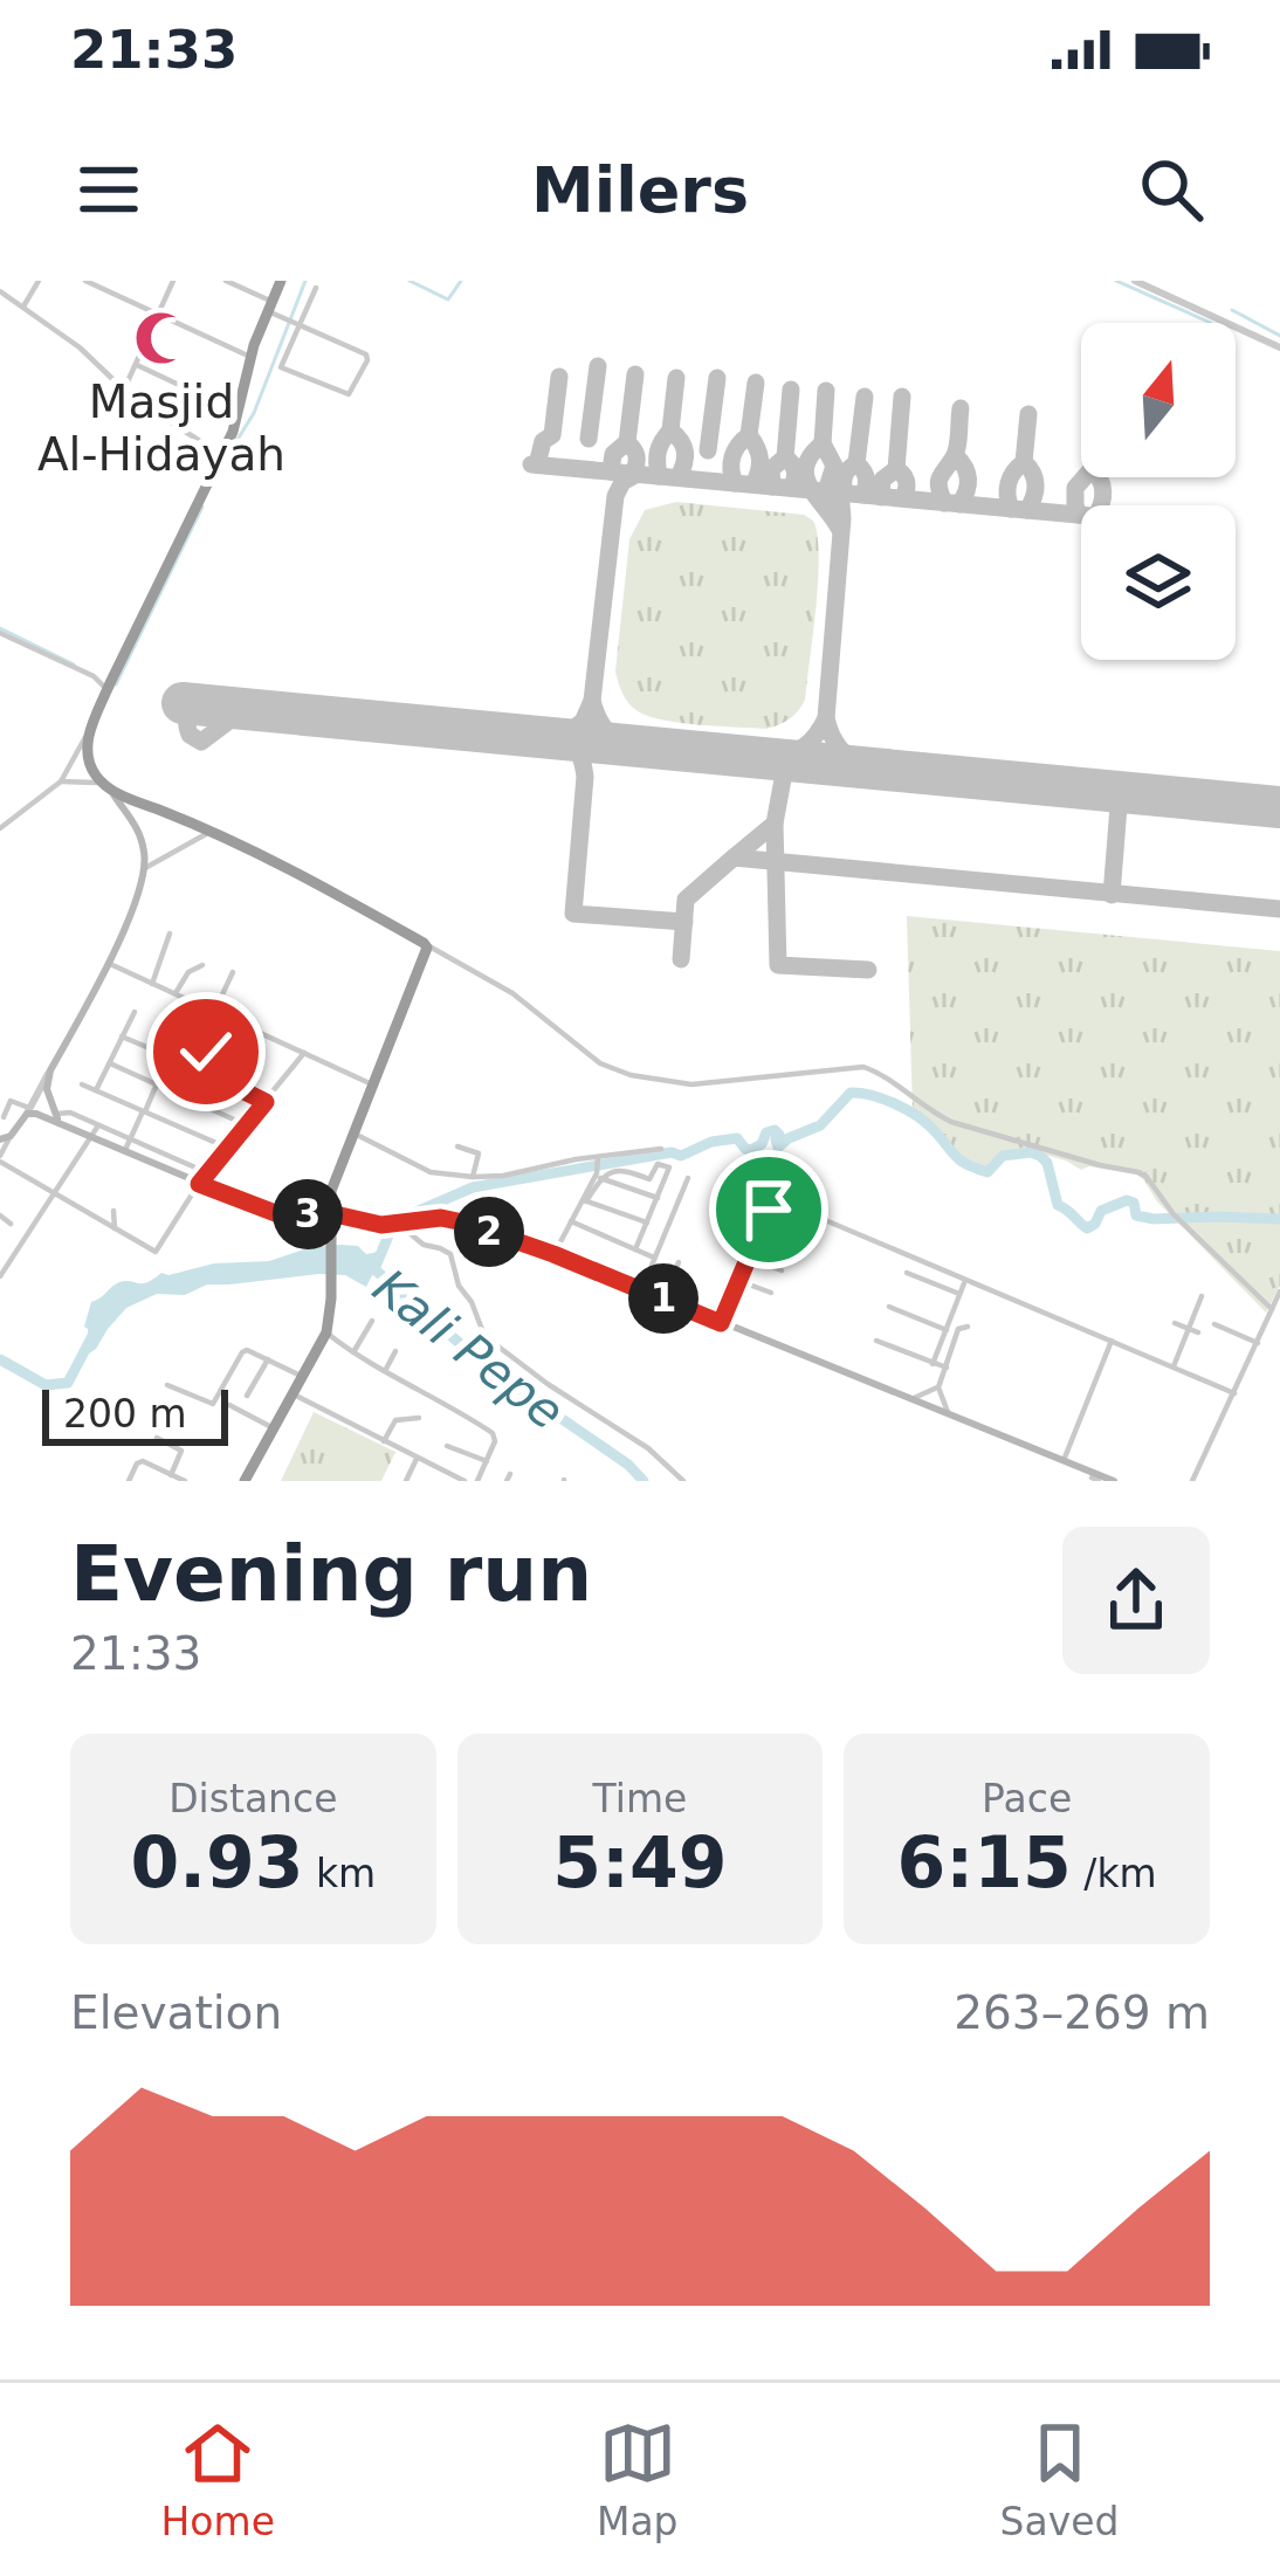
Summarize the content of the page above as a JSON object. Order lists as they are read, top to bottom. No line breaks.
{"water":["Kali Pepe"],"places":{"mosque":["Masjid Al-Hidayah"]},"scale_bar":"200 m","north":"top","page":{"status":"21:33","header":"Milers","pins":["3","2","1"],"scale":"200 m","heading":["Evening run","21:33"],"stats":[["Distance","0.93 km"],["Time","5:49"],["Pace","6:15 /km"]],"chart":["Elevation","263–269 m"],"tabs":["Home","Map","Saved"]}}
